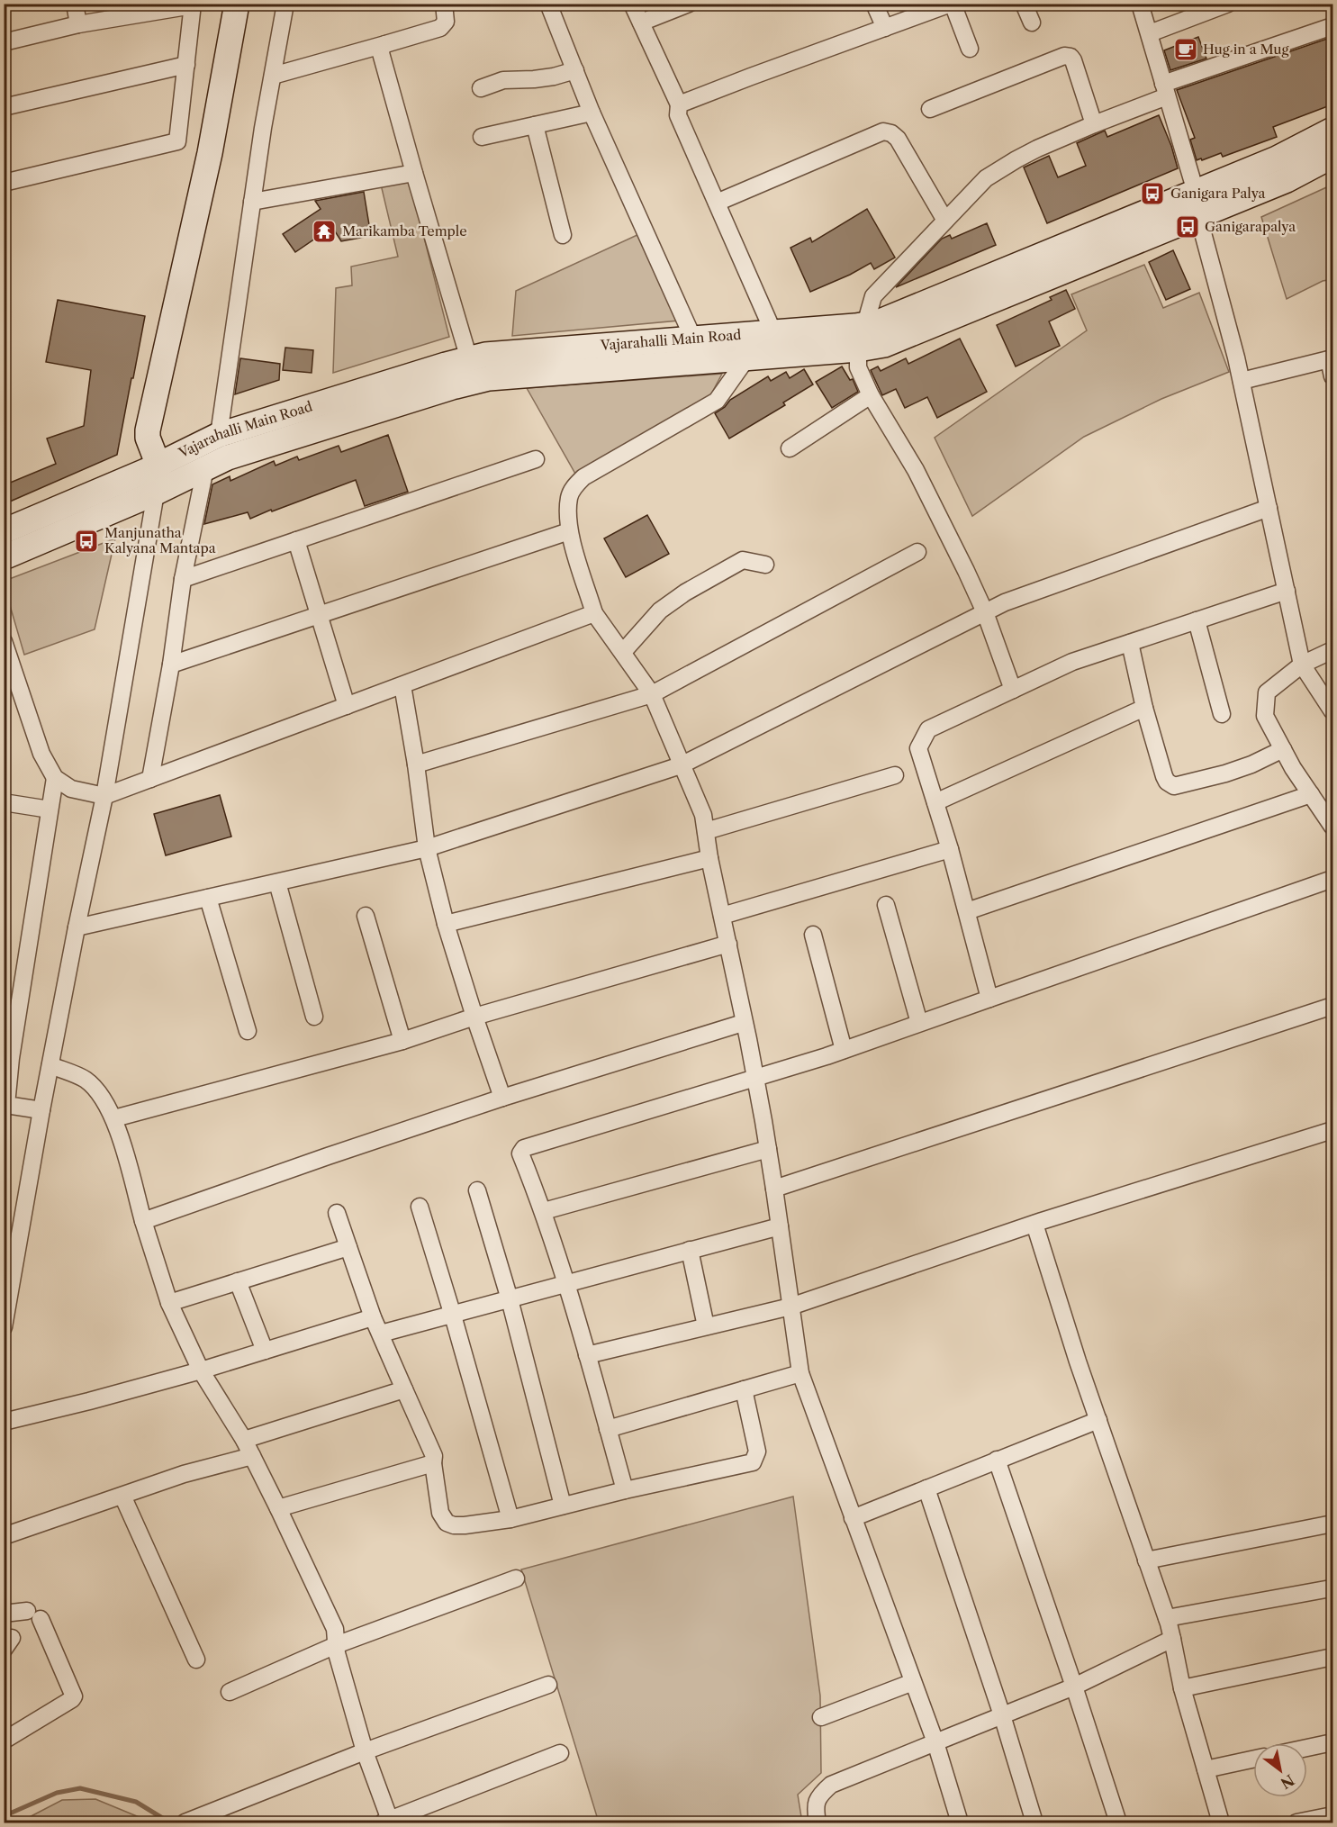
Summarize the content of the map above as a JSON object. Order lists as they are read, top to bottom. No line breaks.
{"streets":{"main road":["Vajarahalli Main Road"]},"places":{"cafe":["Hug in a Mug"],"bus stop":["Ganigara Palya","Ganigarapalya","Manjunatha Kalyana Mantapa"],"temple":["Marikamba Temple"]},"north":"bottom right"}
